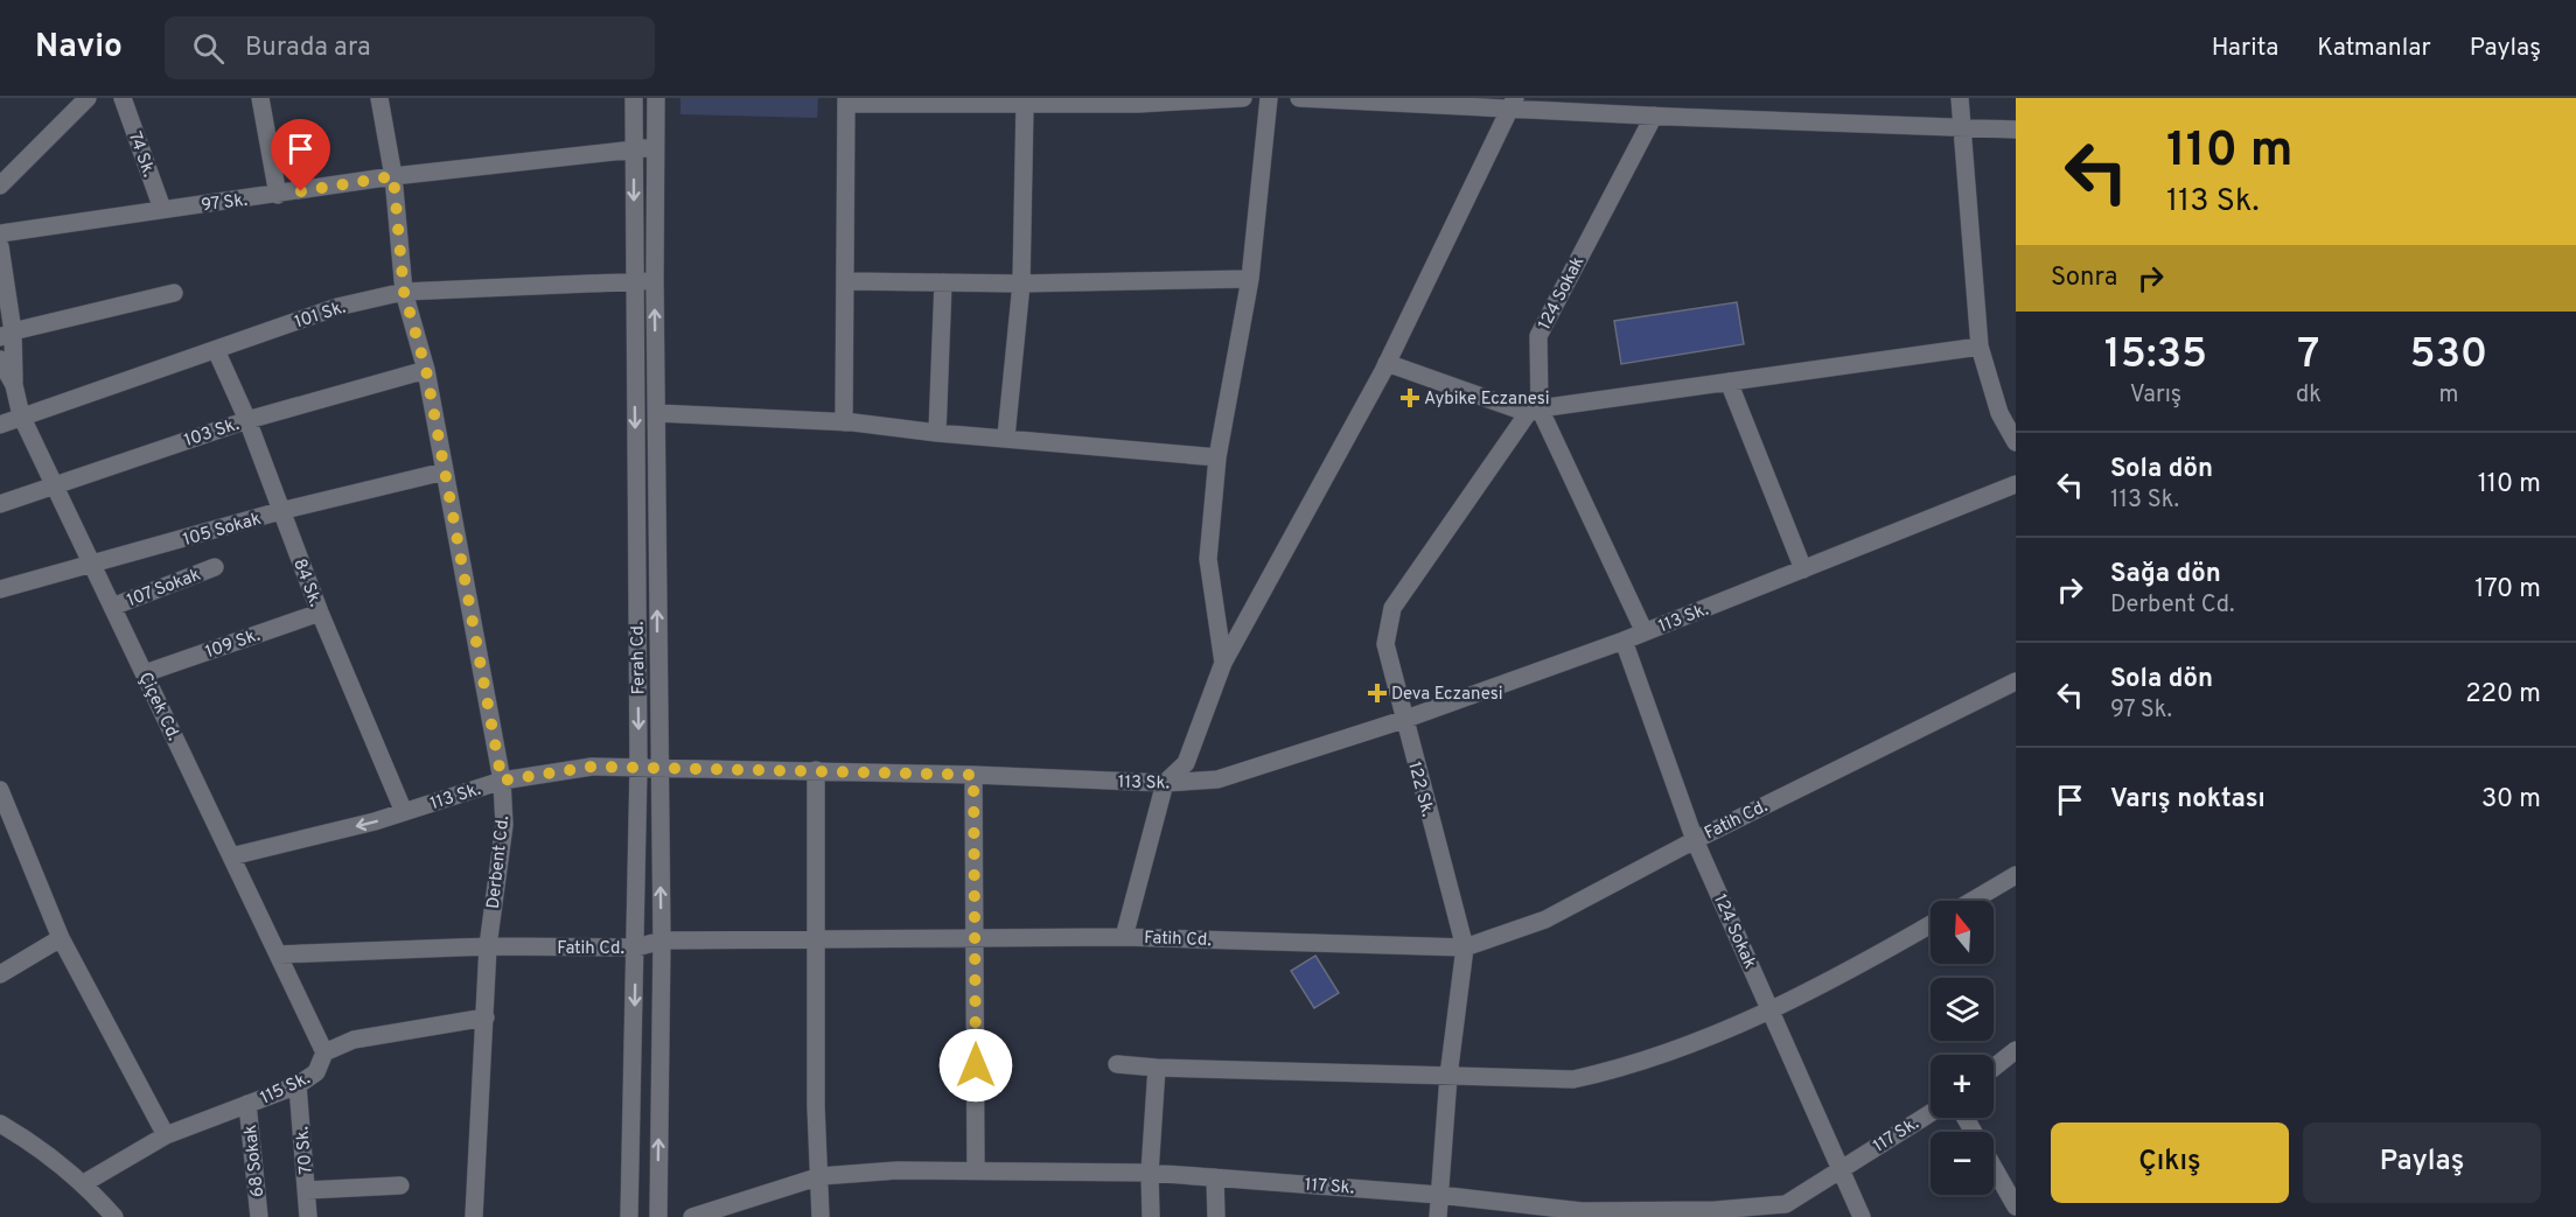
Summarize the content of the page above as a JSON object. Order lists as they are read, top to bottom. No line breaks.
{"streets":{"street":["74 Sk.","97 Sk.","124 Sokak","101 Sk.","103 Sk.","105 Sokak","84 Sk.","107 Sokak","113 Sk.","109 Sk.","Ferah Cd.","Çiçek Cd.","122 Sk.","Fatih Cd.","Derbent Cd.","115 Sk.","117 Sk.","70 Sk.","68 Sokak"]},"crossings":[["74 Sk.","97 Sk."],["97 Sk.","Ferah Cd."],["97 Sk.","Derbent Cd."],["124 Sokak","113 Sk."],["124 Sokak","122 Sk."],["124 Sokak","Fatih Cd."],["124 Sokak","117 Sk."],["101 Sk.","84 Sk."],["101 Sk.","Ferah Cd."],["101 Sk.","Çiçek Cd."],["101 Sk.","Derbent Cd."],["103 Sk.","84 Sk."],["103 Sk.","Çiçek Cd."],["103 Sk.","Derbent Cd."],["105 Sokak","84 Sk."],["105 Sokak","Çiçek Cd."],["105 Sokak","Derbent Cd."],["84 Sk.","113 Sk."],["84 Sk.","109 Sk."],["107 Sokak","Çiçek Cd."],["113 Sk.","Ferah Cd."],["113 Sk.","Çiçek Cd."],["113 Sk.","122 Sk."],["113 Sk.","Derbent Cd."],["109 Sk.","Çiçek Cd."],["Ferah Cd.","Fatih Cd."],["Çiçek Cd.","Fatih Cd."],["Çiçek Cd.","115 Sk."],["122 Sk.","Fatih Cd."],["122 Sk.","117 Sk."],["Fatih Cd.","Derbent Cd."],["Derbent Cd.","115 Sk."],["115 Sk.","70 Sk."],["115 Sk.","68 Sokak"]],"places":{"health":["Aybike Eczanesi","Deva Eczanesi"]},"north":"top","page":{"header":"Navio","search":"Burada ara","nav":["Harita","Katmanlar","Paylaş"],"turn":["110 m","113 Sk."],"then":"Sonra","eta":["15:35","Varış","7","dk","530","m"],"list":[{"name":"Sola dön","note":"113 Sk.","value":"110 m"},{"name":"Sağa dön","note":"Derbent Cd.","value":"170 m"},{"name":"Sola dön","note":"97 Sk.","value":"220 m"},{"name":"Varış noktası","value":"30 m"}],"map_buttons":["+","−"],"buttons":["Çıkış","Paylaş"]}}
